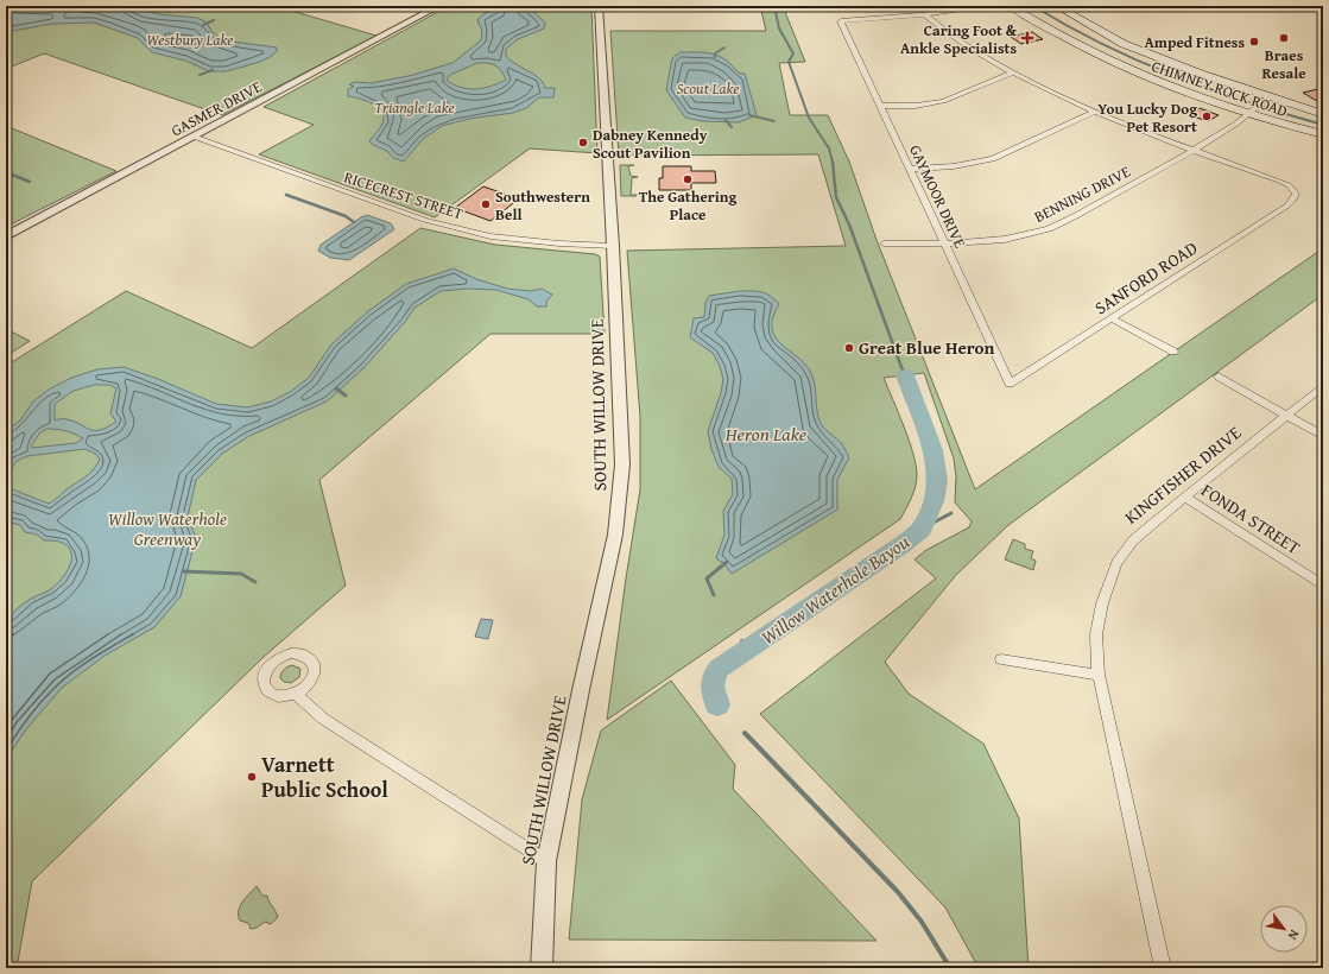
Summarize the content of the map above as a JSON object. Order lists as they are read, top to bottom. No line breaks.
{"streets":{"main road":["CHIMNEY ROCK ROAD"],"street":["GASMER DRIVE","BENNING DRIVE","RICECREST STREET","GAYMOOR DRIVE","SANFORD ROAD","SOUTH WILLOW DRIVE","KINGFISHER DRIVE","FONDA STREET"]},"crossings":[["CHIMNEY ROCK ROAD","BENNING DRIVE"],["GASMER DRIVE","RICECREST STREET"],["BENNING DRIVE","GAYMOOR DRIVE"],["BENNING DRIVE","SANFORD ROAD"],["RICECREST STREET","SOUTH WILLOW DRIVE"],["GAYMOOR DRIVE","SANFORD ROAD"],["KINGFISHER DRIVE","FONDA STREET"]],"water":["Westbury Lake","Scout Lake","Triangle Lake","Heron Lake","Willow Waterhole Bayou"],"parks":["Willow Waterhole Greenway"],"places":{"health":["Caring Foot & Ankle Specialists"],"other":["Braes Resale","Amped Fitness","You Lucky Dog Pet Resort","Dabney Kennedy Scout Pavilion","The Gathering Place","Southwestern Bell","Great Blue Heron","Varnett Public School"]},"north":"bottom right"}
